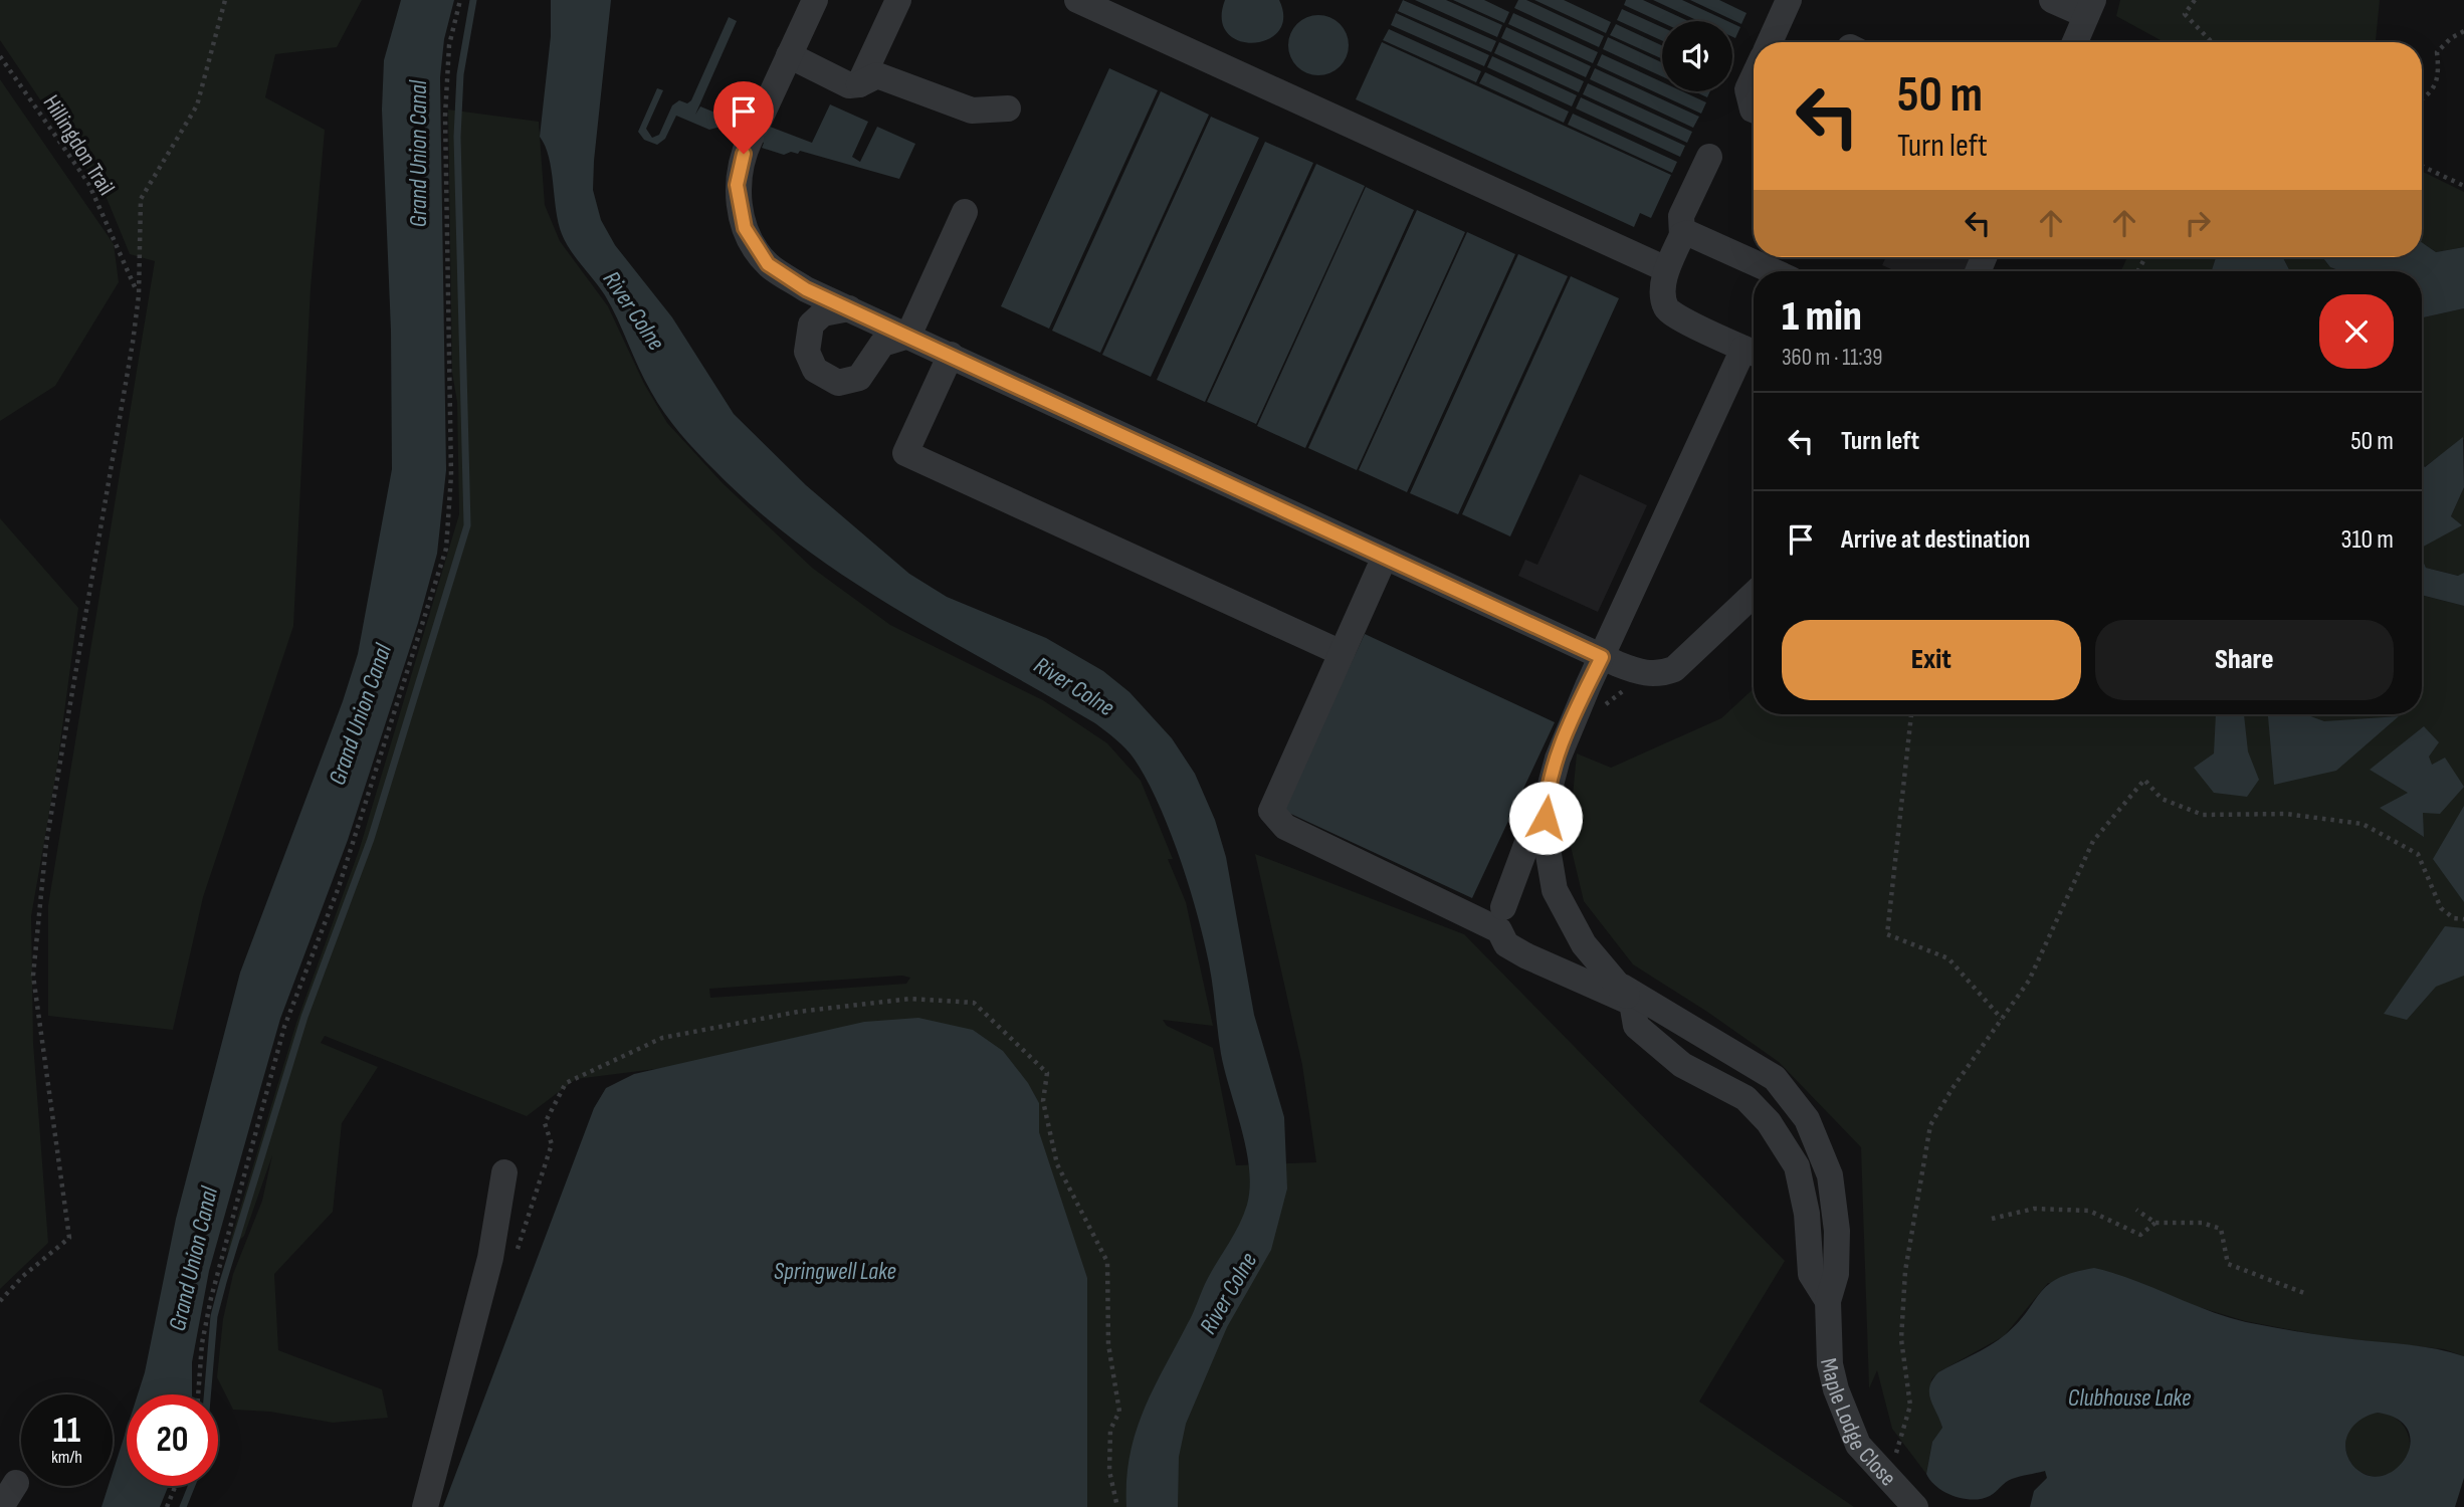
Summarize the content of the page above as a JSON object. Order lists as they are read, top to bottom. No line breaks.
{"streets":{"street":["Maple Lodge Close"],"path":["Hillingdon Trail"]},"water":["Grand Union Canal","River Colne","Springwell Lake","Clubhouse Lake"],"page":{"turn":["50 m","Turn left"],"heading":["1 min","360 m · 11:39"],"list":[{"name":"Turn left","value":"50 m"},{"name":"Arrive at destination","value":"310 m"}],"buttons":["Exit","Share"],"speed":"11 km/h","limit":"20"}}
